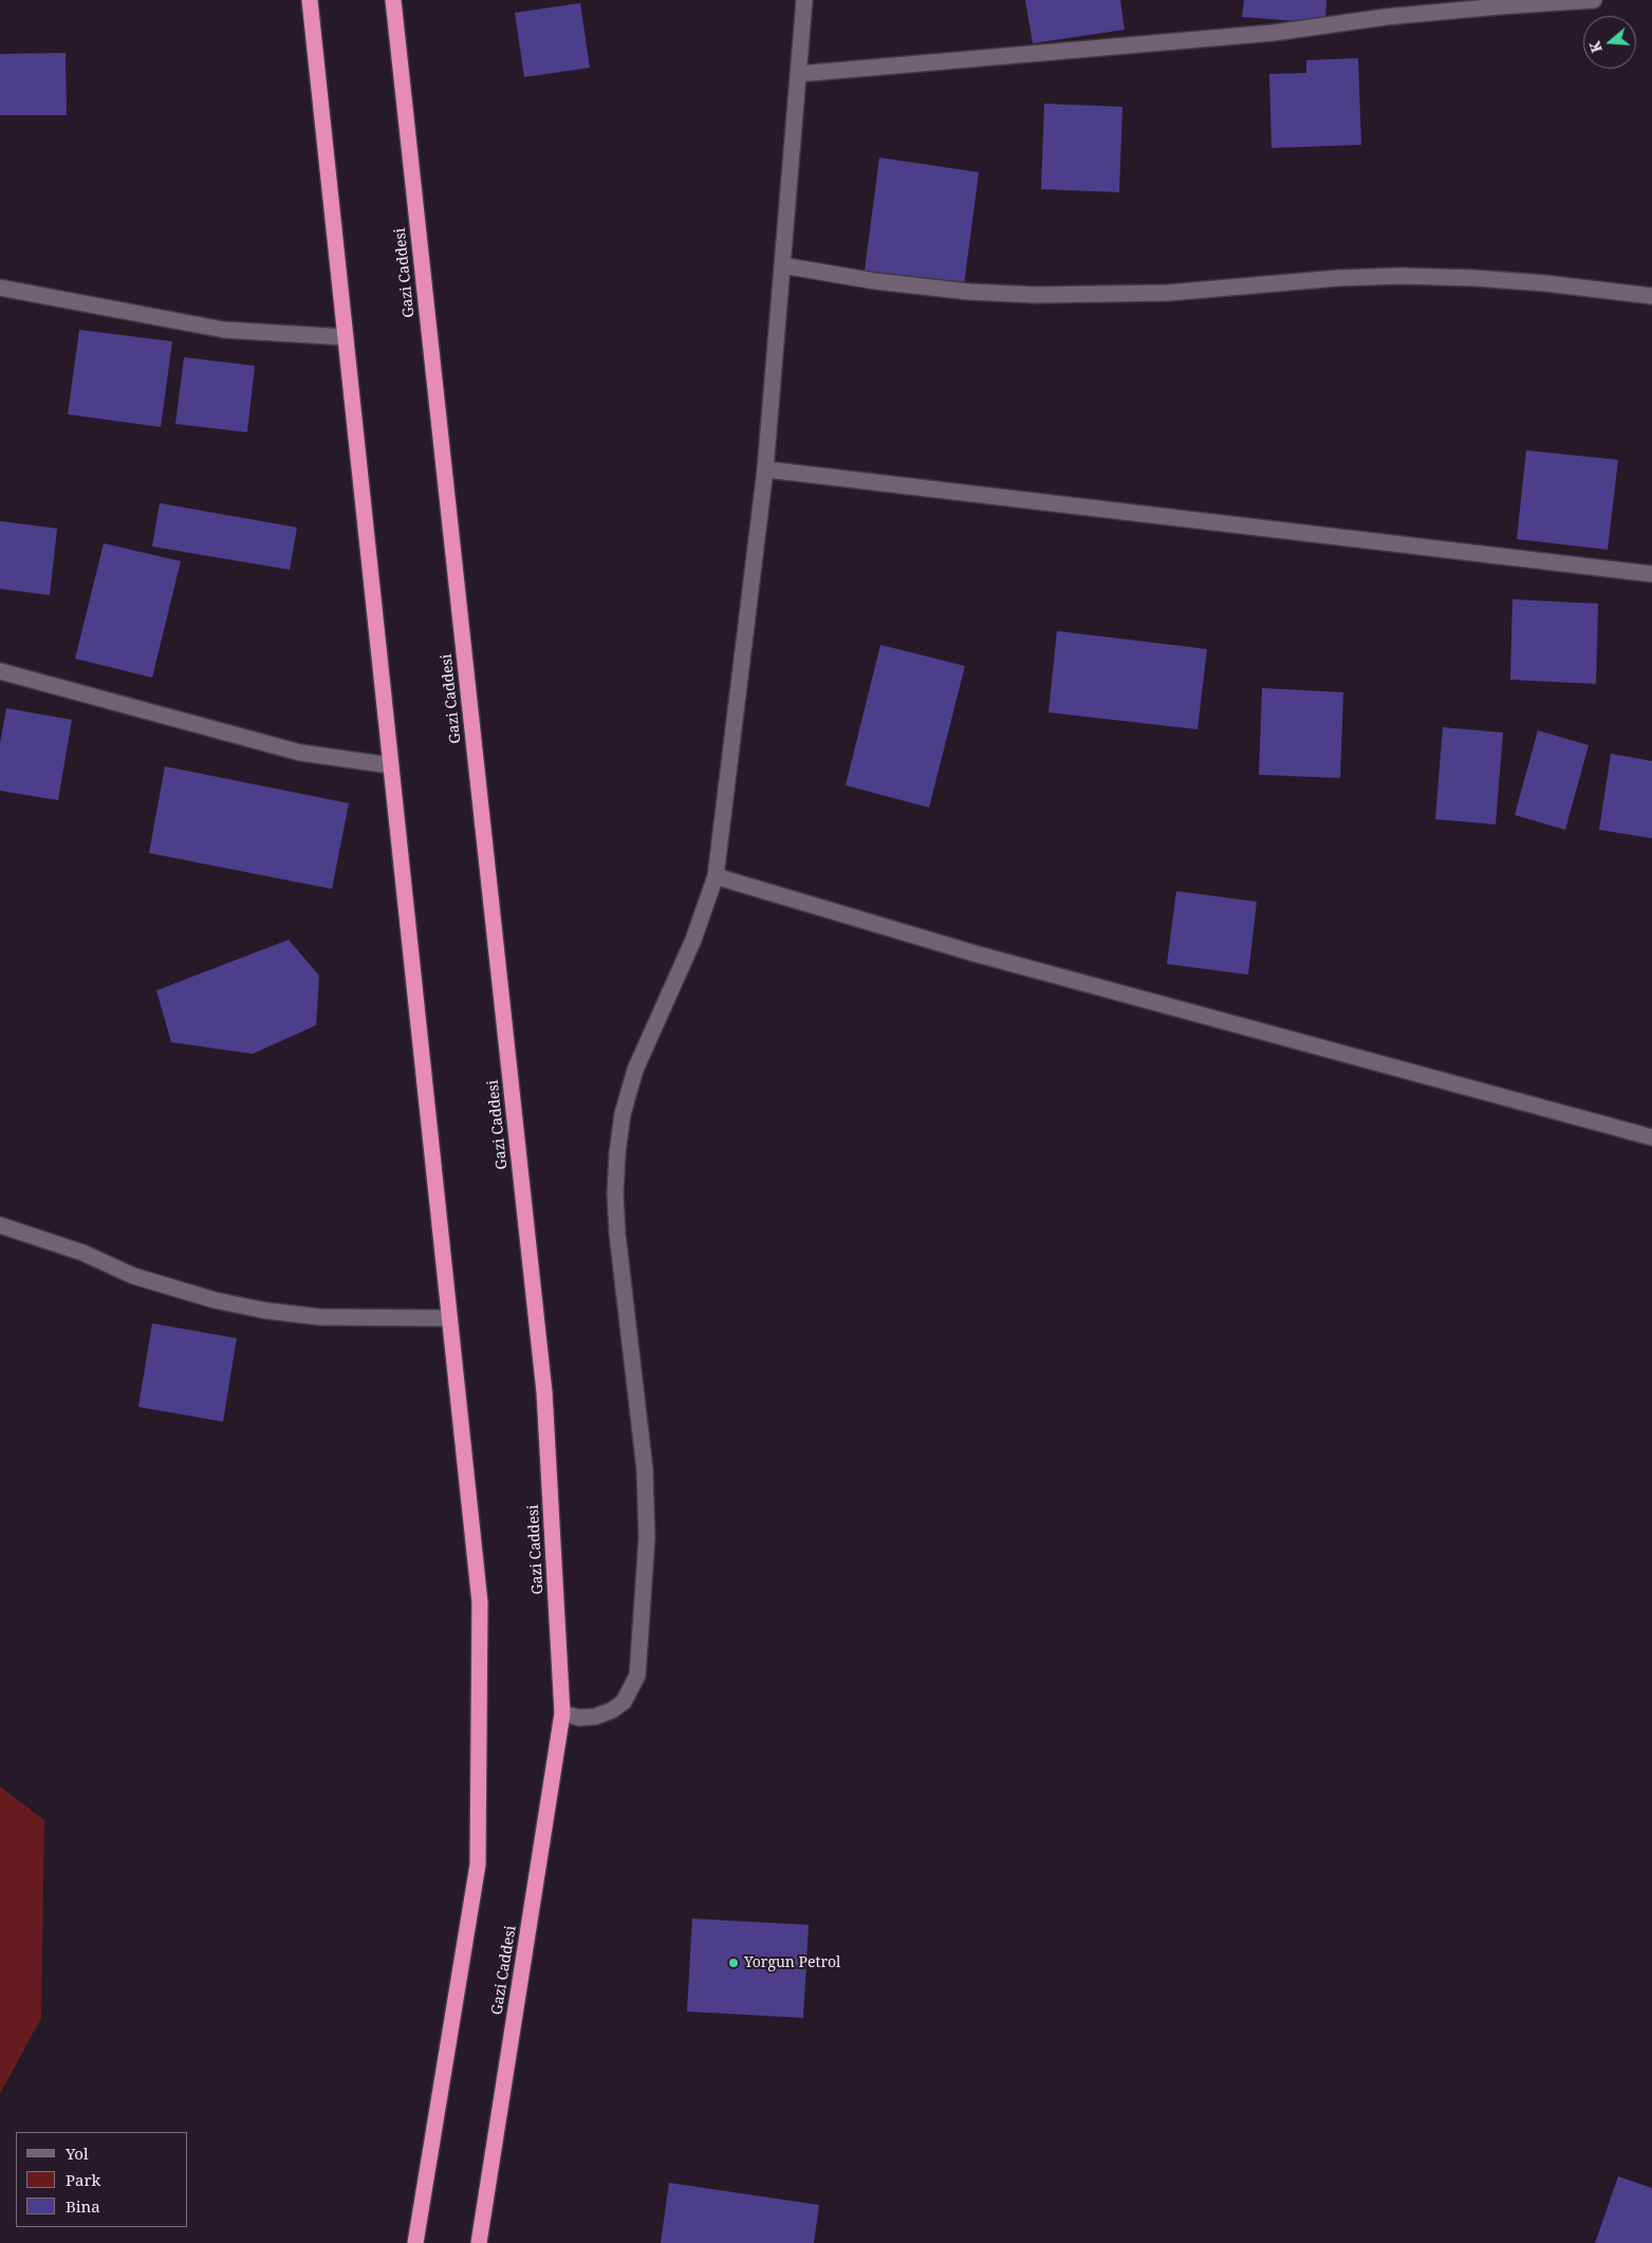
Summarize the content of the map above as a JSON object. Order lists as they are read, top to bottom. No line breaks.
{"streets":{"highway":["Gazi Caddesi"]},"places":["Yorgun Petrol"],"legend":["Yol","Park","Bina"],"north":"left"}
